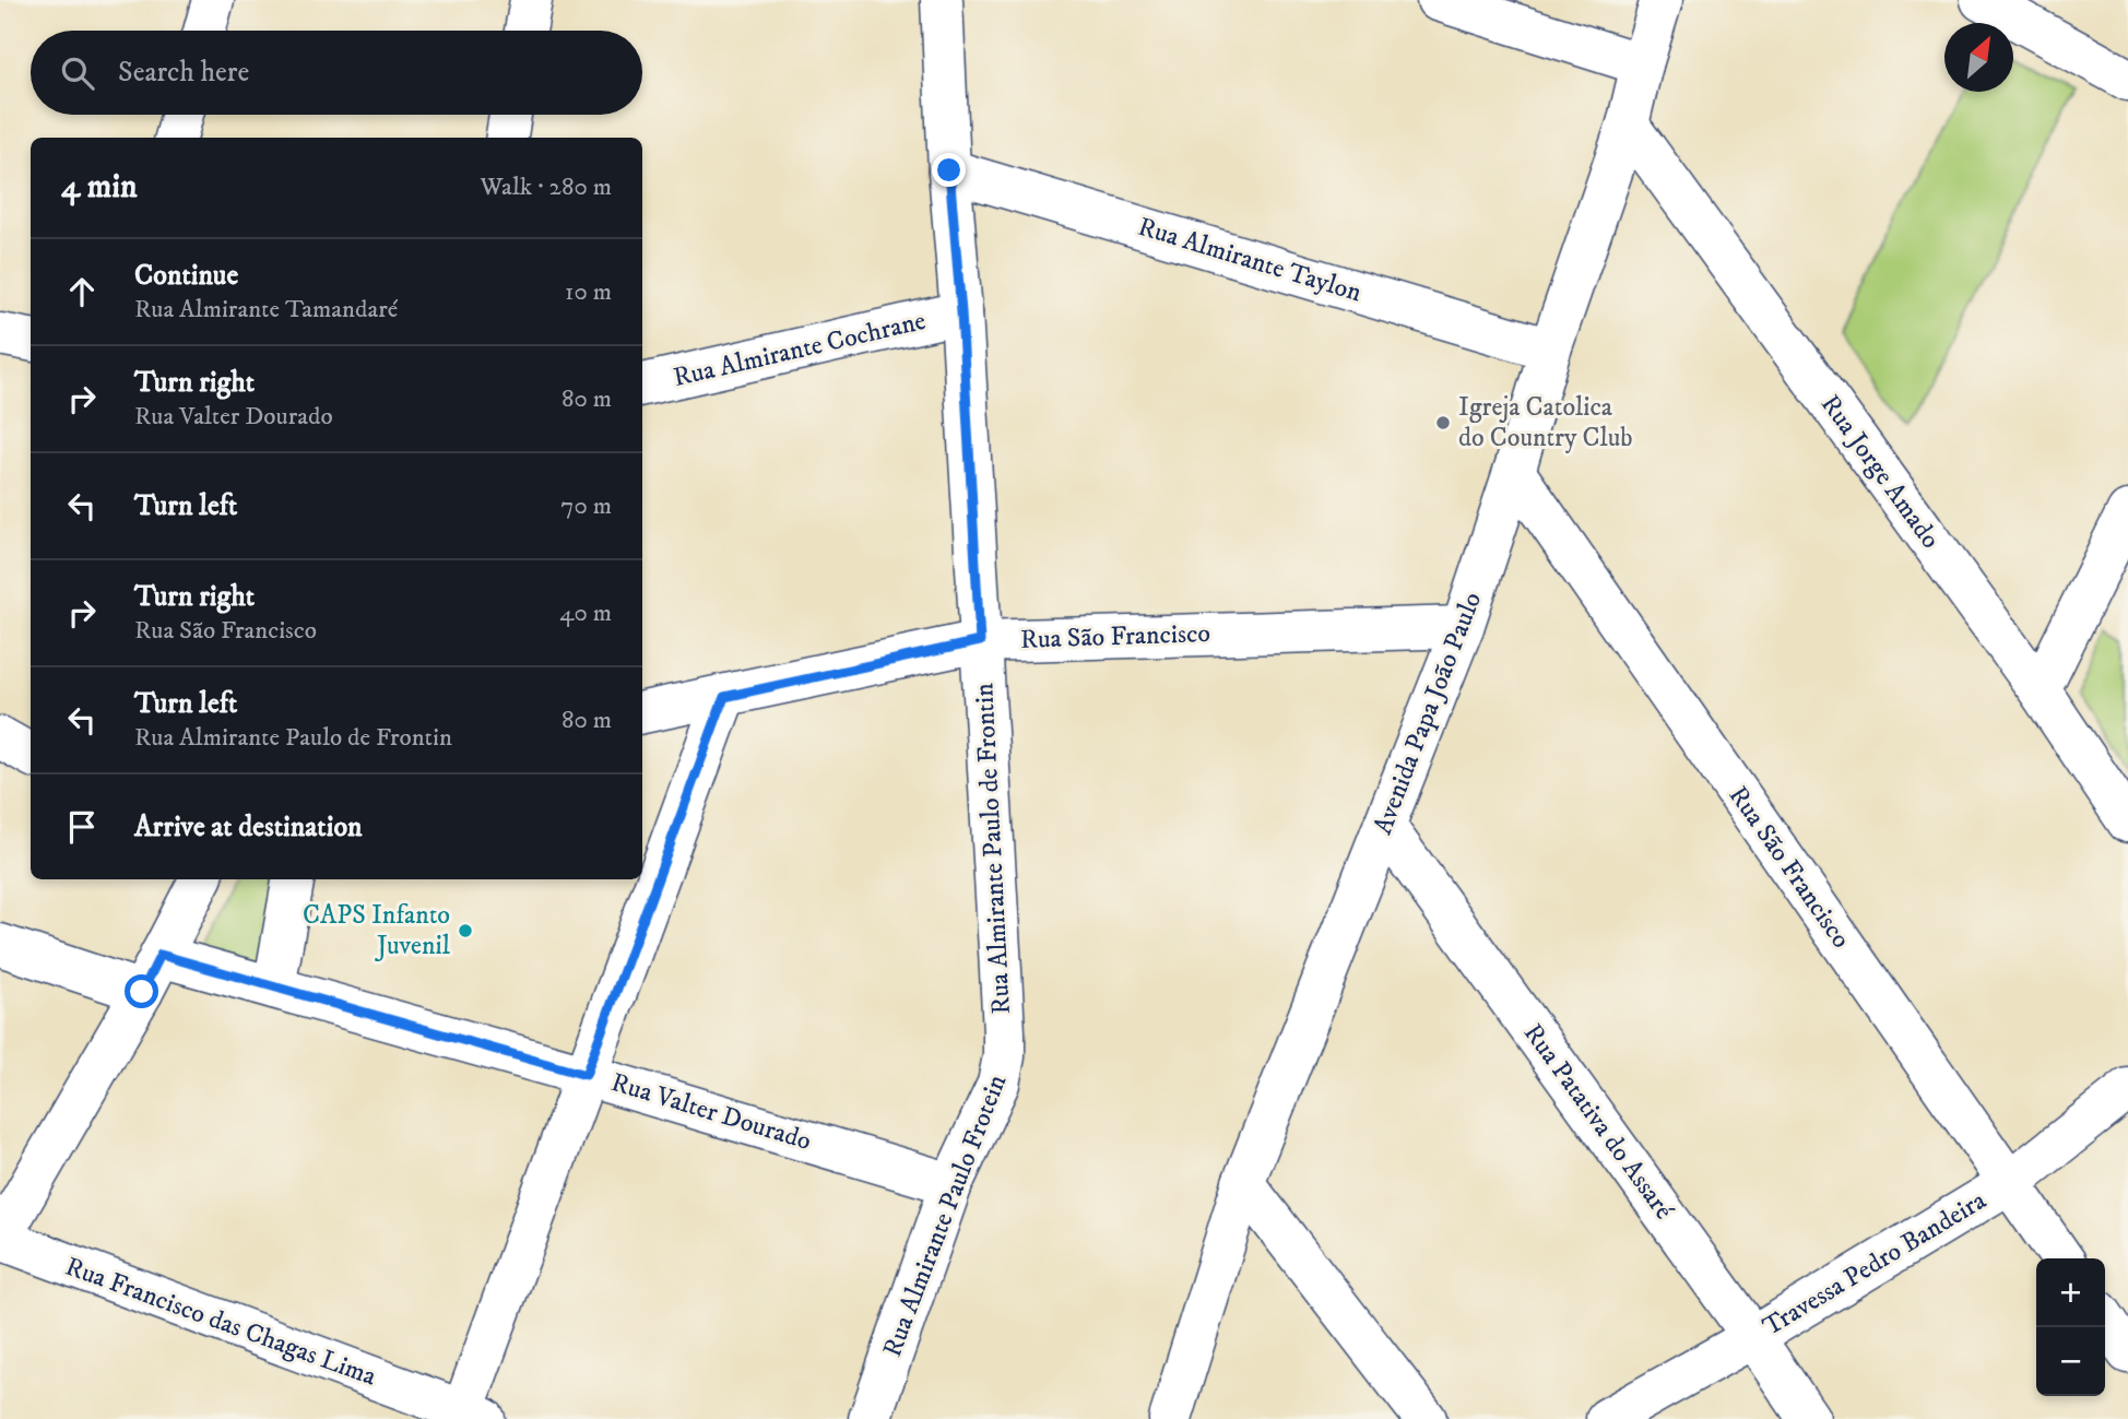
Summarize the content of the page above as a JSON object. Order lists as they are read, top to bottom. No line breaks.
{"streets":{"street":["Rua Almirante Taylon","Rua Almirante Cochrane","Rua Jorge Amado","Rua São Francisco","Avenida Papa João Paulo","Rua Almirante Paulo de Frontin","Rua Valter Dourado","Rua Patativa do Assaré","Rua Almirante Paulo Frotein","Travessa Pedro Bandeira","Rua Francisco das Chagas Lima"]},"crossings":[["Rua Almirante Taylon","Avenida Papa João Paulo"],["Rua Almirante Taylon","Rua Almirante Paulo de Frontin"],["Rua Almirante Cochrane","Rua Almirante Paulo de Frontin"],["Rua Jorge Amado","Avenida Papa João Paulo"],["Rua São Francisco","Avenida Papa João Paulo"],["Rua São Francisco","Rua Almirante Paulo de Frontin"],["Rua São Francisco","Travessa Pedro Bandeira"],["Avenida Papa João Paulo","Rua Patativa do Assaré"],["Rua Almirante Paulo de Frontin","Rua Almirante Paulo Frotein"],["Rua Valter Dourado","Rua Almirante Paulo Frotein"],["Rua Patativa do Assaré","Travessa Pedro Bandeira"]],"places":["Igreja Catolica do Country Club","CAPS Infanto Juvenil"],"north":"top right","page":{"search":"Search here","heading":["4 min","Walk · 280 m"],"list":[["Continue","Rua Almirante Tamandaré","10 m"],["Turn right","Rua Valter Dourado","80 m"],["Turn left","70 m"],["Turn right","Rua São Francisco","40 m"],["Turn left","Rua Almirante Paulo de Frontin","80 m"],"Arrive at destination"],"map_buttons":["+","−"]}}
